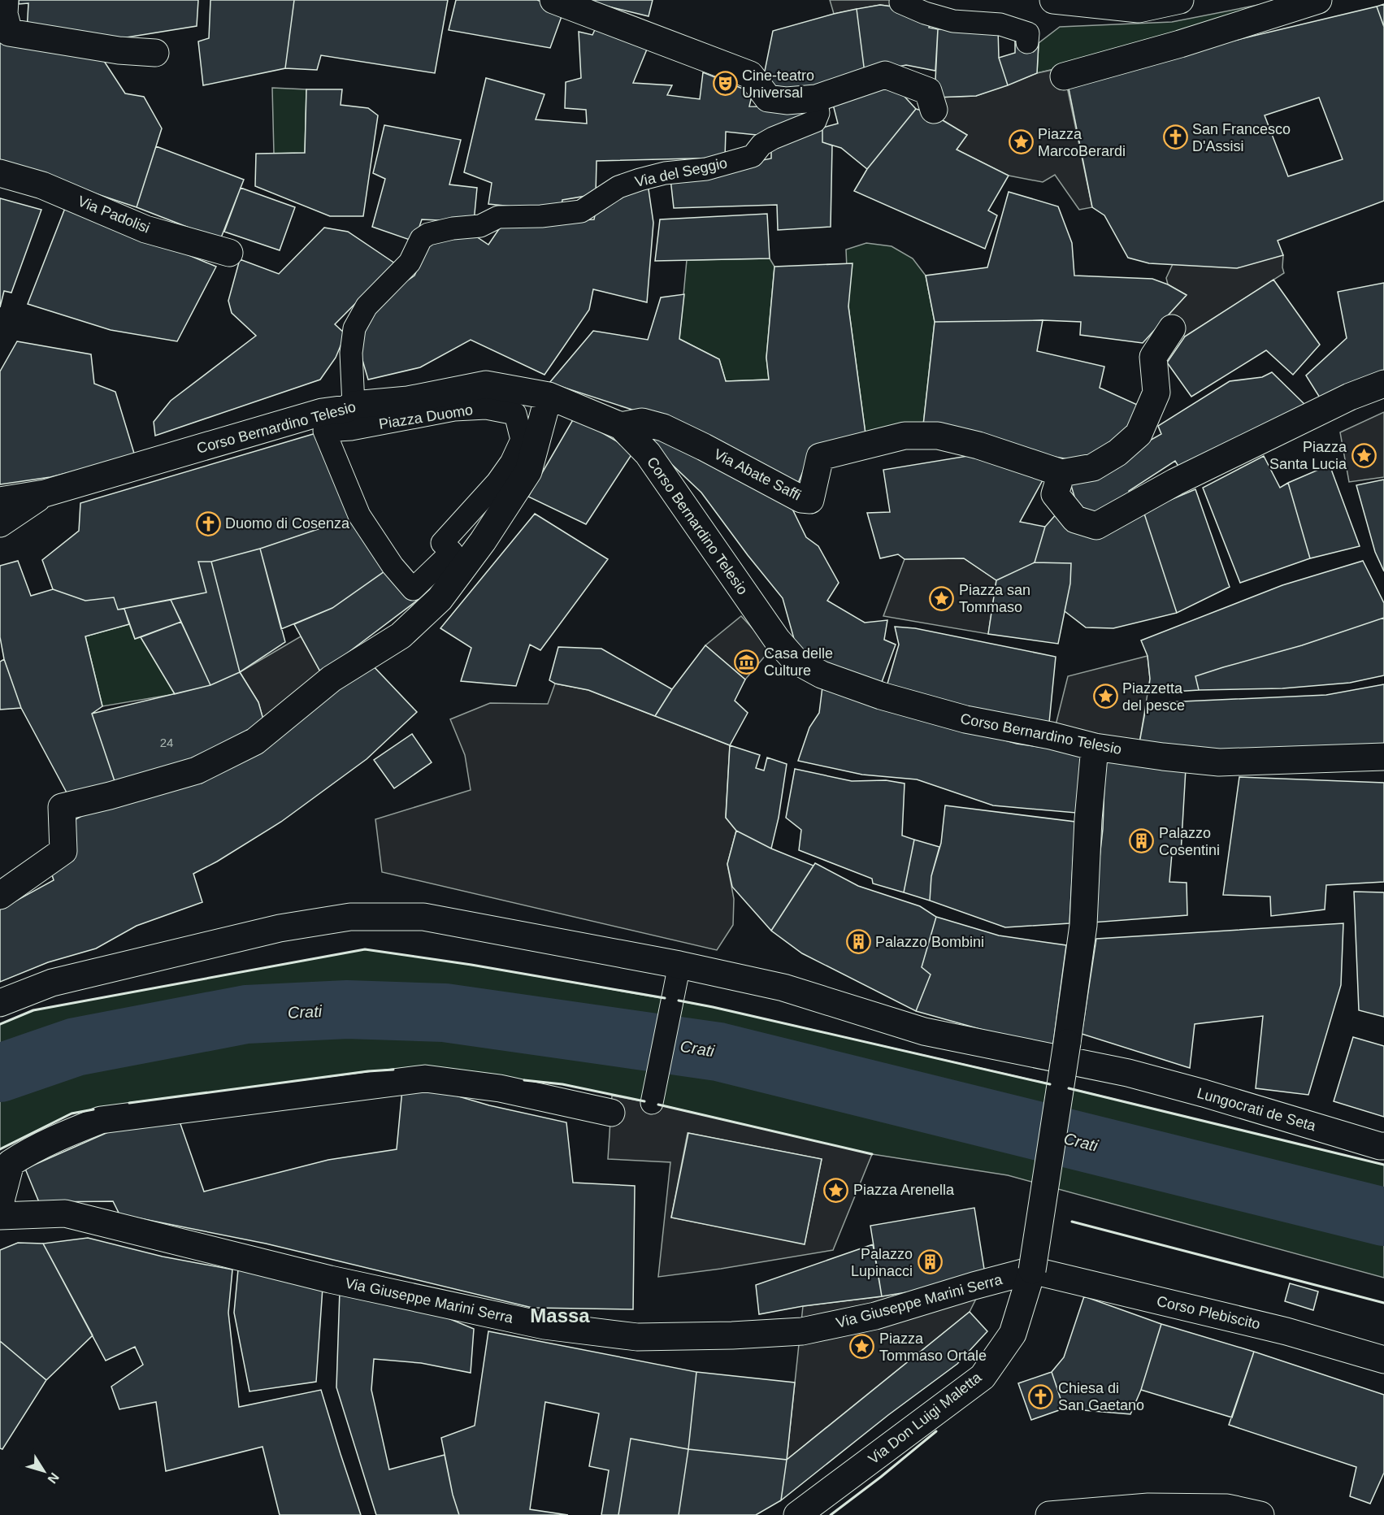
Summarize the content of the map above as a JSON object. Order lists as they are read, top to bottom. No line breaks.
{"streets":{"street":["Via del Seggio","Via Padolisi","Piazza Duomo","Corso Bernardino Telesio","Via Abate Saffi","Lungocrati de Seta","Via Giuseppe Marini Serra","Corso Plebiscito","Via Don Luigi Maletta"]},"crossings":[["Via del Seggio","Corso Bernardino Telesio"],["Corso Bernardino Telesio","Via Abate Saffi"],["Corso Bernardino Telesio","Via Don Luigi Maletta"],["Via Giuseppe Marini Serra","Corso Plebiscito"],["Via Giuseppe Marini Serra","Via Don Luigi Maletta"],["Corso Plebiscito","Via Don Luigi Maletta"]],"districts":["Massa"],"water":["Crati"],"places":{"theatre":["Cine-teatro Universal"],"church":["San Francesco D'Assisi","Duomo di Cosenza","Chiesa di San Gaetano"],"place":["Piazza MarcoBerardi","Piazza Santa Lucia","Piazza san Tommaso","Piazzetta del pesce","Piazza Arenella","Piazza Tommaso Ortale"],"museum":["Casa delle Culture"],"building":["Palazzo Cosentini","Palazzo Bombini","Palazzo Lupinacci"]},"house_numbers":["24"],"north":"bottom right"}
